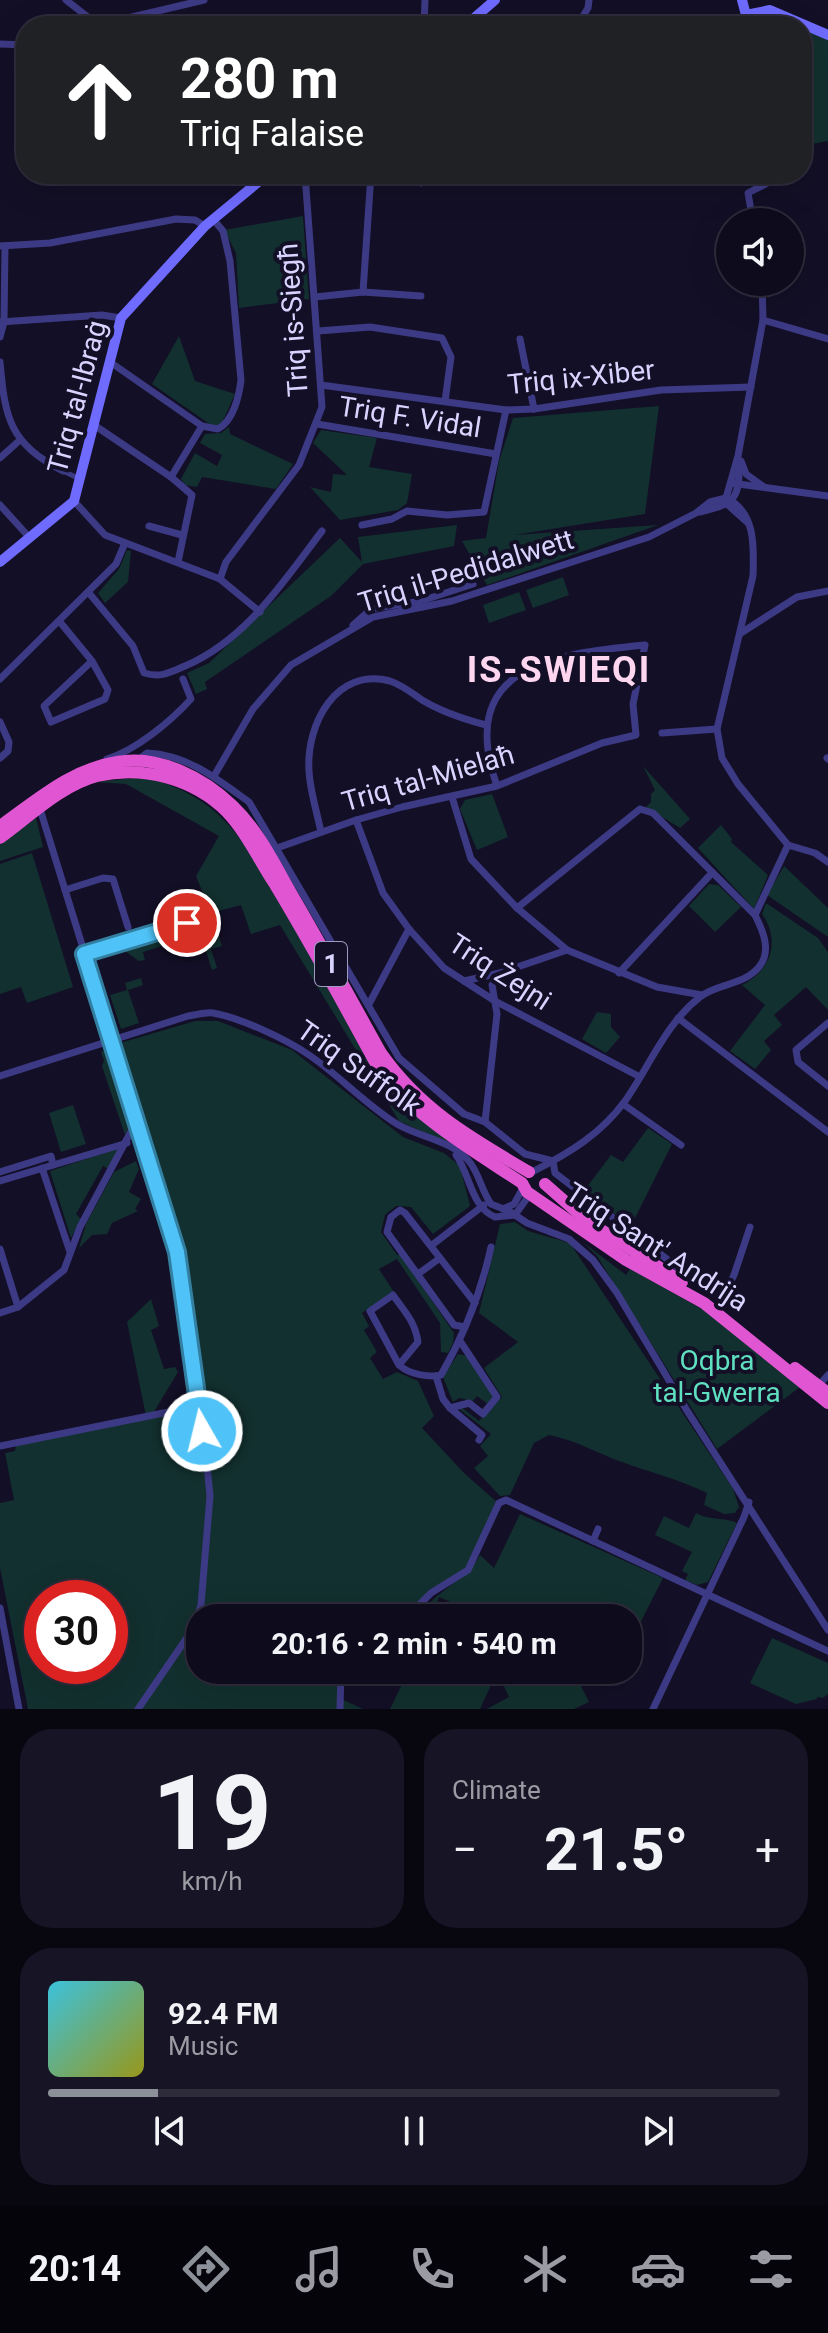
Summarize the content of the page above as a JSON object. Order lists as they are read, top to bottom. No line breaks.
{"streets":{"highway":["1","Triq Sant' Andrija"],"main road":["Triq tal-Ibraġ"],"street":["Triq is-Siegħ","Triq ix-Xiber","Triq F. Vidal","Triq il-Pedidalwett","Triq tal-Mielaħ","Triq Żejni","Triq Suffolk"]},"crossings":[["Triq is-Siegħ","Triq ix-Xiber"],["Triq is-Siegħ","Triq F. Vidal"],["Triq tal-Mielaħ","Triq Żejni"]],"districts":["IS-SWIEQI"],"parks":["Oqbra tal-Gwerra"],"page":{"turn":["280 m","Triq Falaise"],"limit":"30","trip":"20:16 · 2 min · 540 m","tile":[["19","km/h"],"Climate"],"heat":["−","21.5°","+"],"song":["92.4 FM","Music"],"tabs":"20:14"}}
